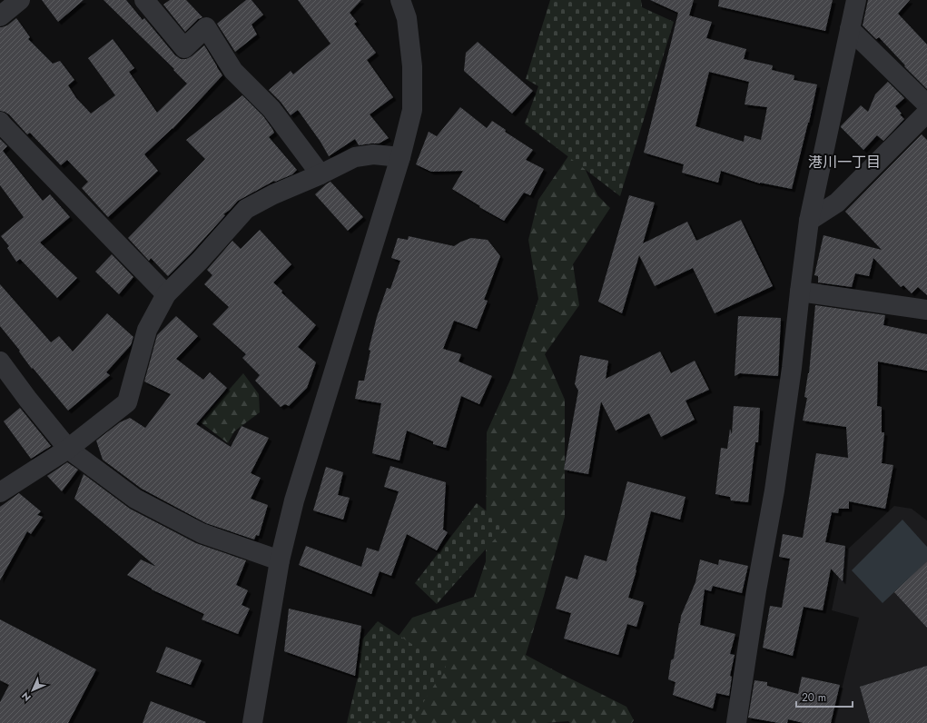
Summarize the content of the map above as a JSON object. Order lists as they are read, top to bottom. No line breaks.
{"districts":["港川一丁目"],"scale_bar":"20 m","north":"bottom left"}
